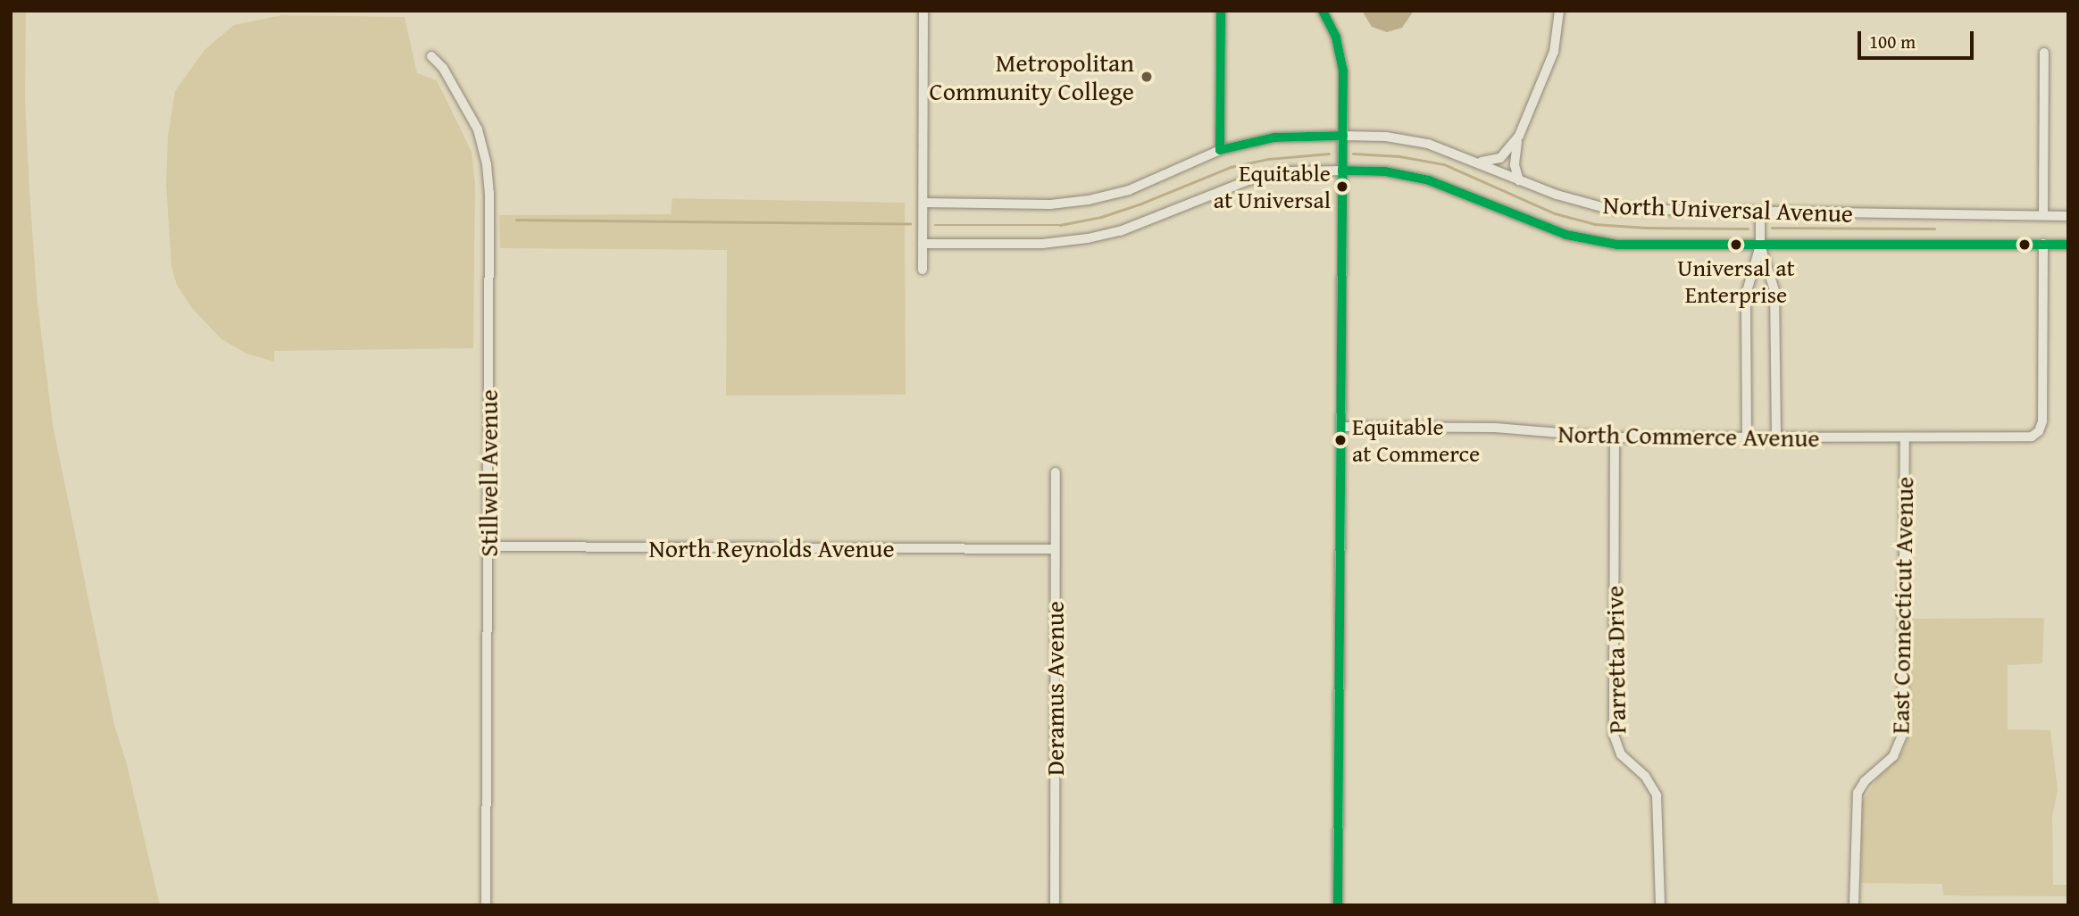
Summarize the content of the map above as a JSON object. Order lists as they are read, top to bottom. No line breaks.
{"streets":{"street":["North Universal Avenue","North Commerce Avenue","Stillwell Avenue","North Reynolds Avenue","East Connecticut Avenue","Parretta Drive","Deramus Avenue"]},"crossings":[["North Universal Avenue","North Commerce Avenue"],["North Commerce Avenue","East Connecticut Avenue"],["North Commerce Avenue","Parretta Drive"],["Stillwell Avenue","North Reynolds Avenue"],["North Reynolds Avenue","Deramus Avenue"]],"places":["Metropolitan Community College","Equitable at Universal","Universal at Enterprise","Equitable at Commerce"],"scale_bar":"100 m"}
